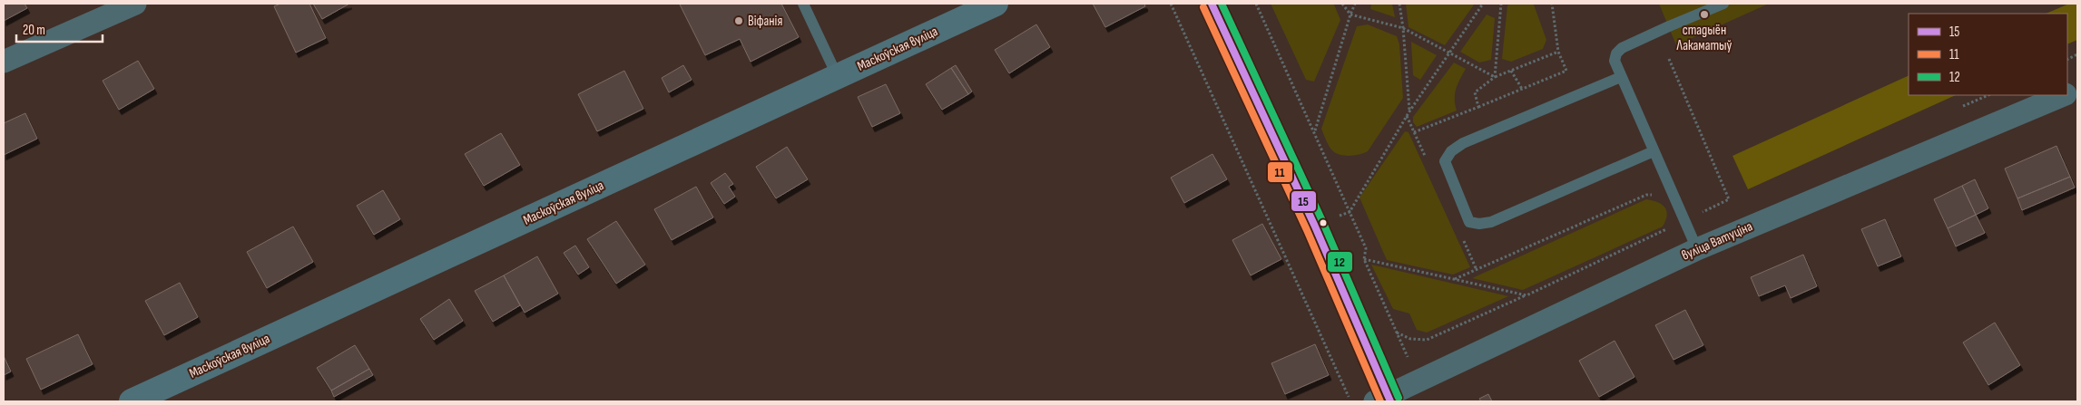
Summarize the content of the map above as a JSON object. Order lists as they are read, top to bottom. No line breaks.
{"streets":{"street":["Маскоўская вуліца","вуліца Ватуціна"]},"places":["стадыён Лакаматыў","Віфанія"],"lines":["transit line 15","transit line 12","transit line 11"],"legend":["15","11","12"],"scale_bar":"20 m"}
